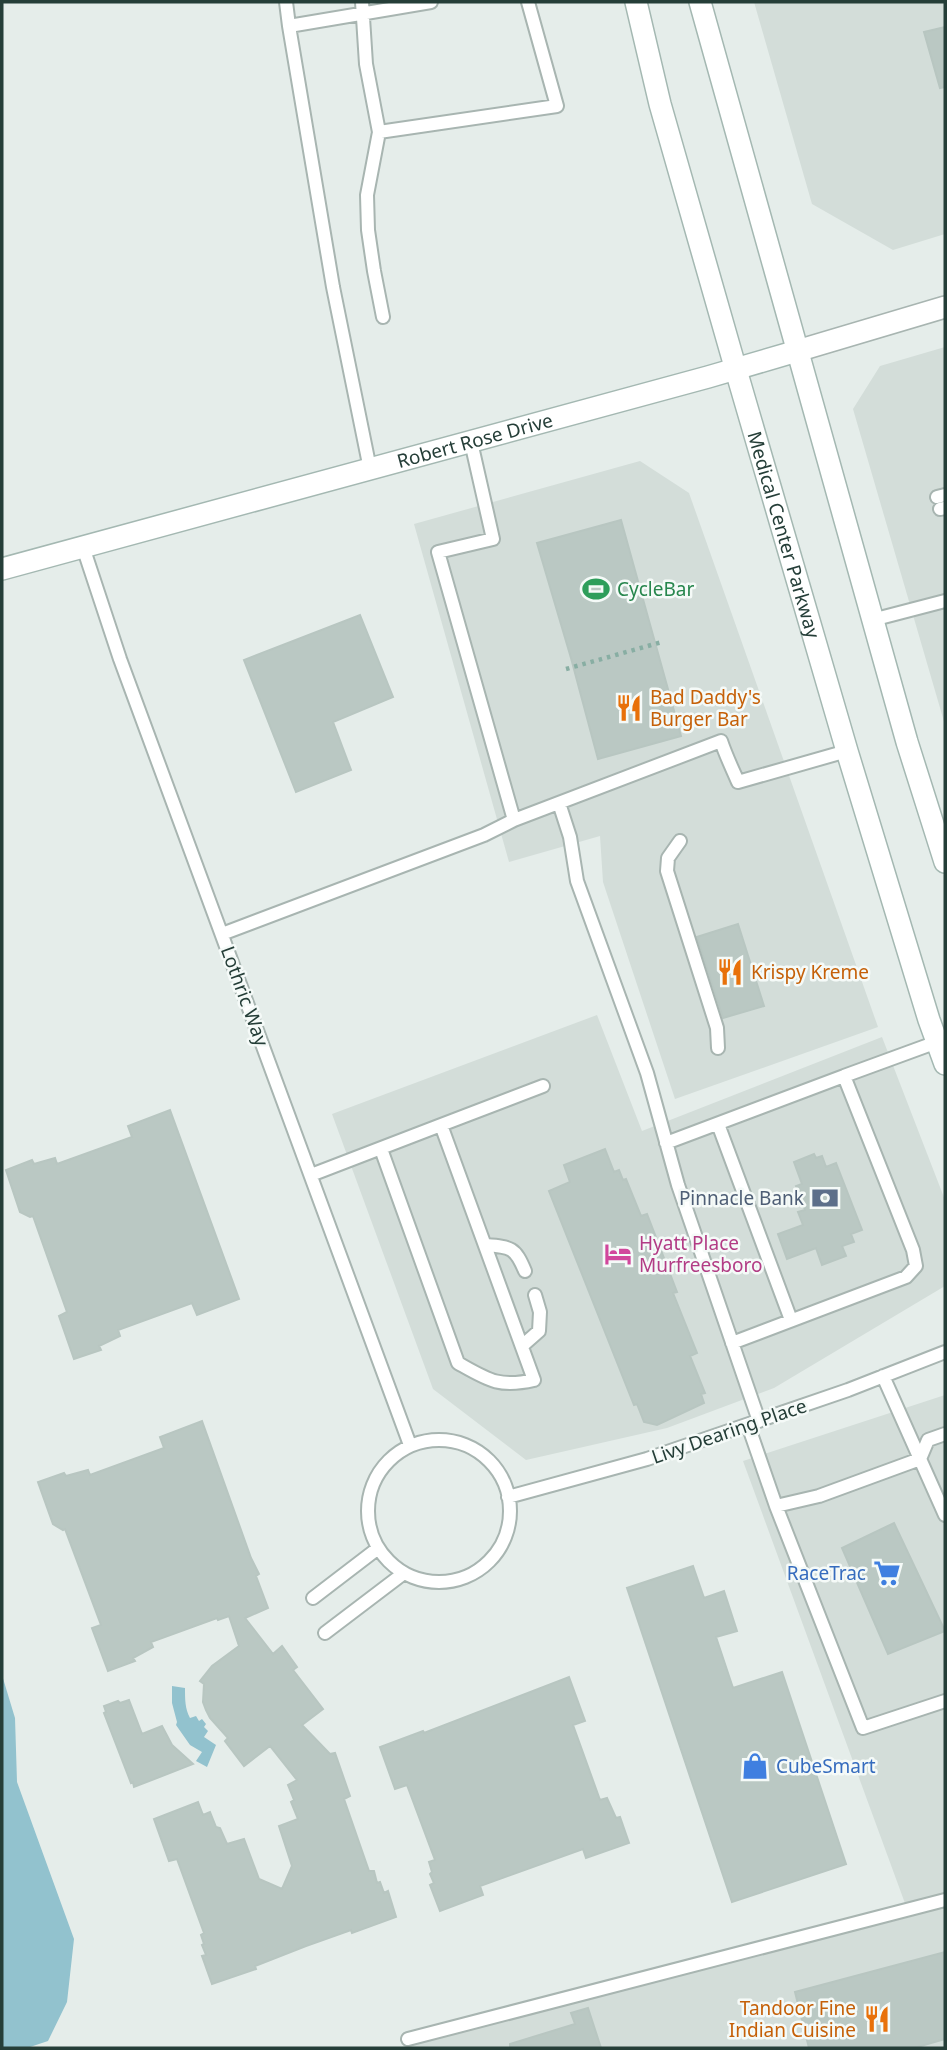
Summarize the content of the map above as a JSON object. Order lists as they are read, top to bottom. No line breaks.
{"streets":{"main road":["Robert Rose Drive","Medical Center Parkway"],"lane":["Lothric Way","Livy Dearing Place"]},"crossings":[["Robert Rose Drive","Medical Center Parkway"],["Robert Rose Drive","Lothric Way"],["Lothric Way","Livy Dearing Place"]],"places":{"sports":["CycleBar"],"restaurant":["Bad Daddy's Burger Bar","Krispy Kreme","Tandoor Fine Indian Cuisine"],"bank":["Pinnacle Bank"],"hotel":["Hyatt Place Murfreesboro"],"supermarket":["RaceTrac"],"shop":["CubeSmart"]}}
